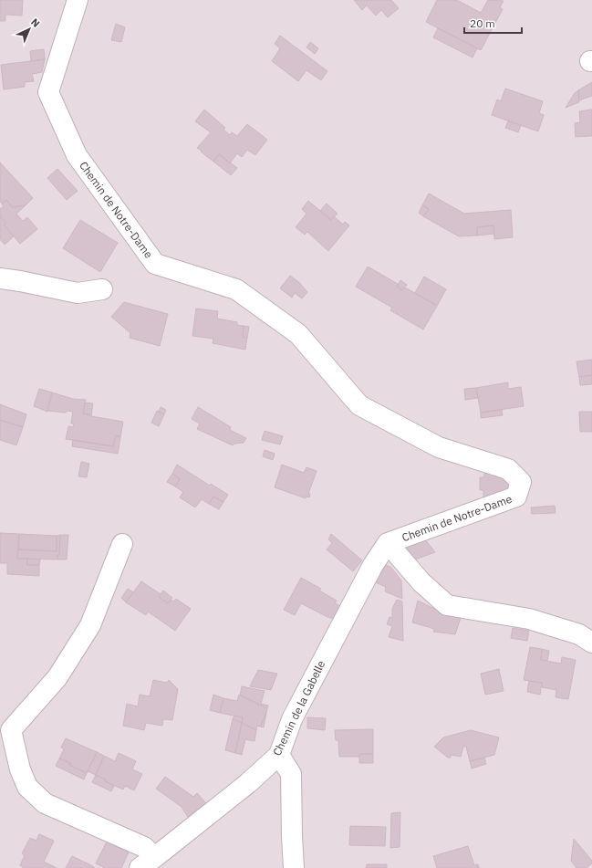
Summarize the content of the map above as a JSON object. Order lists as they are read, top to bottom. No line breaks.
{"streets":{"street":["Chemin de Notre-Dame","Chemin de la Gabelle"]},"crossings":[["Chemin de Notre-Dame","Chemin de la Gabelle"]],"scale_bar":"20 m","north":"top right"}
